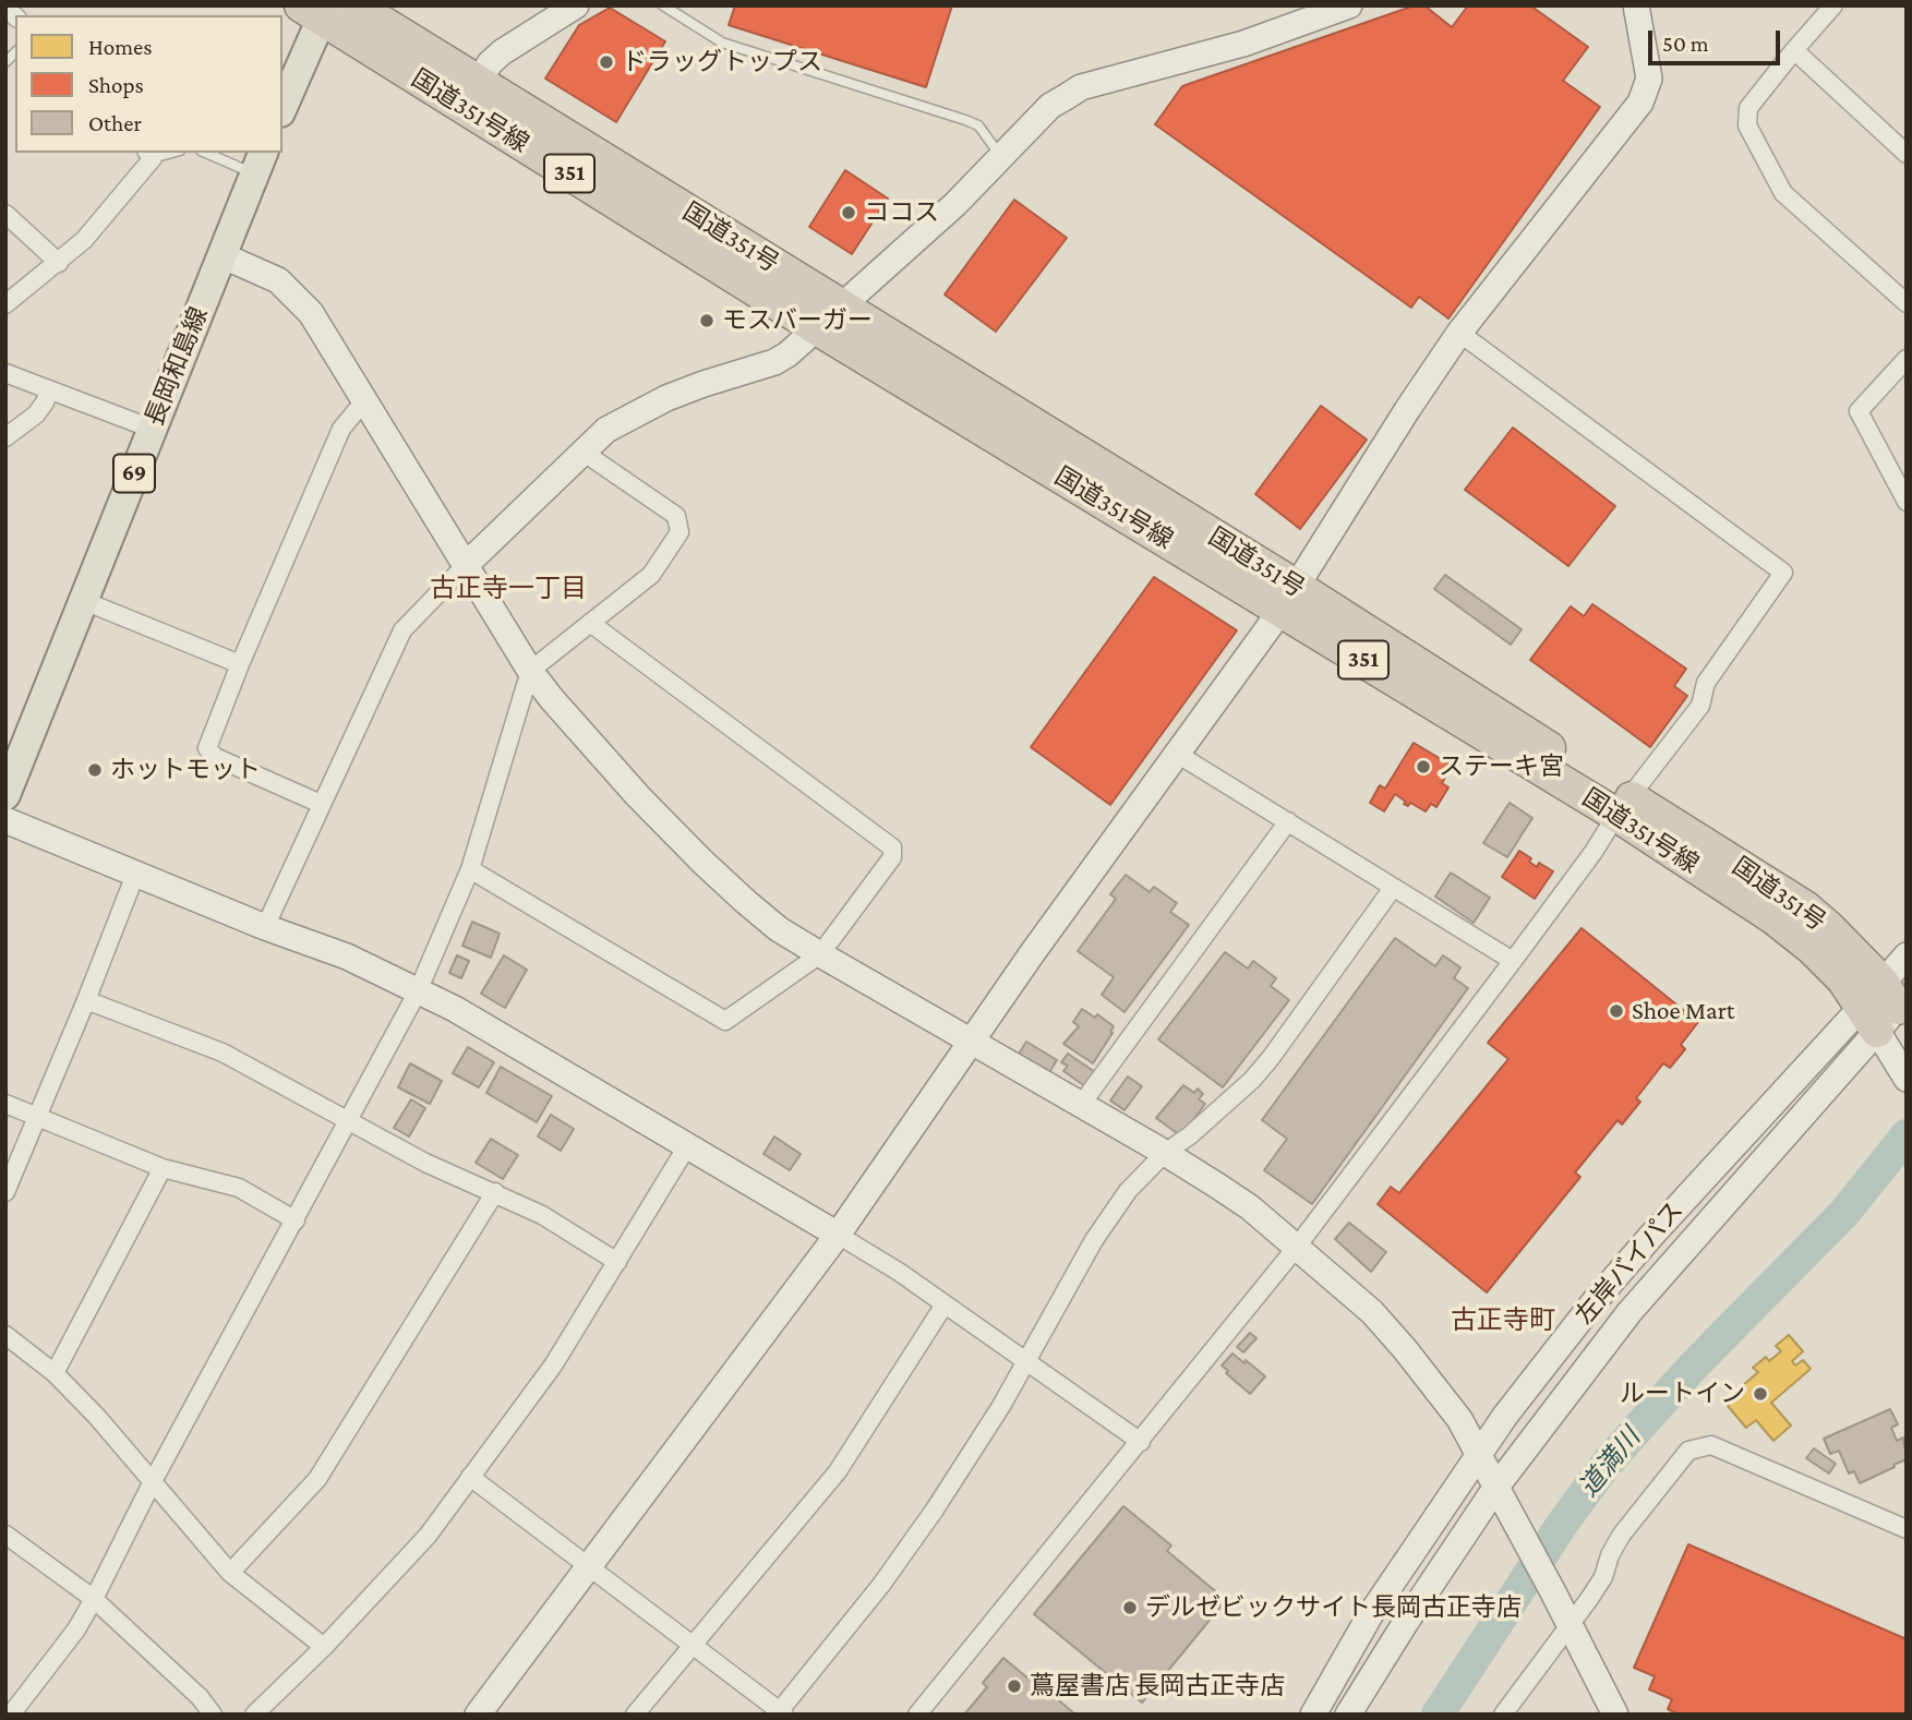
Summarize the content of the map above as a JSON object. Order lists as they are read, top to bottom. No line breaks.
{"streets":{"highway":["国道351号線","351","国道351号"],"main road":["長岡和島線","69"],"street":["左岸バイパス"]},"crossings":[["国道351号線","国道351号"],["国道351号","左岸バイパス"]],"districts":["古正寺一丁目","古正寺町"],"water":["道満川"],"places":["ドラッグトップス","ココス","モスバーガー","ステーキ宮","ホットモット","Shoe Mart","ルートイン","デルゼビックサイト長岡古正寺店","蔦屋書店 長岡古正寺店"],"legend":["Homes","Shops","Other"],"scale_bar":"50 m"}
